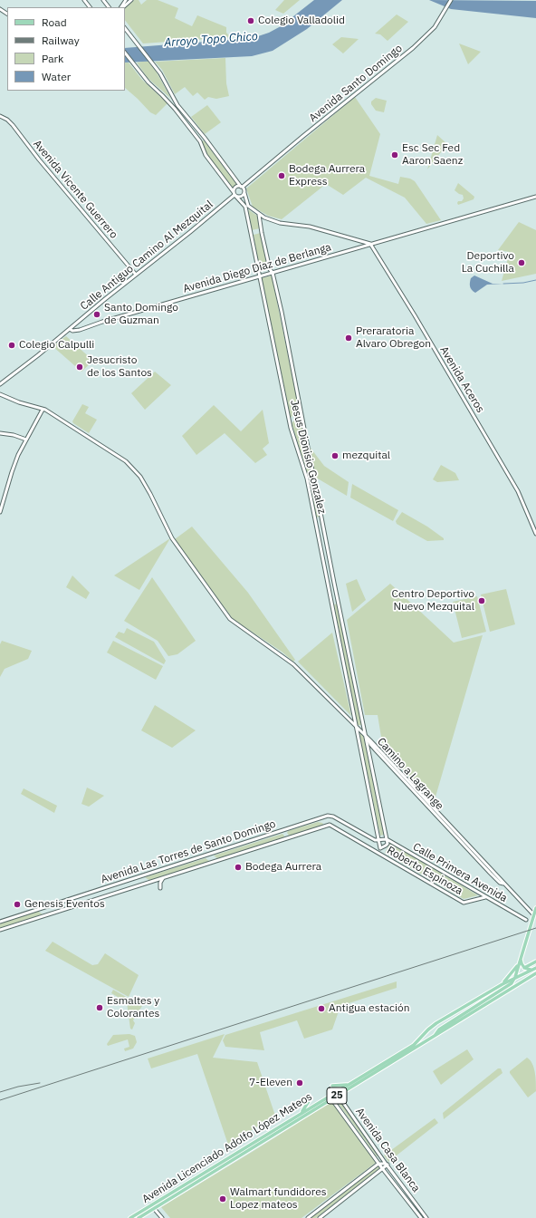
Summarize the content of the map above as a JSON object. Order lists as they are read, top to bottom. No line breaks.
{"streets":{"main road":["25","Avenida Licenciado Adolfo López Mateos"],"street":["Avenida Santo Domingo","Avenida Vicente Guerrero","Calle Antiguo Camino Al Mezquital","Avenida Diego Díaz de Berlanga","Avenida Aceros","Jesus Dionisio Gonzalez","Camino a Lagrange","Avenida Las Torres de Santo Domingo","Roberto Espinoza","Calle Primera Avenida","Avenida Casa Blanca"]},"crossings":[["Avenida Santo Domingo","Calle Antiguo Camino Al Mezquital"],["Avenida Santo Domingo","Jesus Dionisio Gonzalez"],["Avenida Vicente Guerrero","Calle Antiguo Camino Al Mezquital"],["Calle Antiguo Camino Al Mezquital","Avenida Diego Díaz de Berlanga"],["Calle Antiguo Camino Al Mezquital","Jesus Dionisio Gonzalez"],["Avenida Diego Díaz de Berlanga","Avenida Aceros"],["Avenida Diego Díaz de Berlanga","Jesus Dionisio Gonzalez"],["Jesus Dionisio Gonzalez","Camino a Lagrange"],["Jesus Dionisio Gonzalez","Avenida Las Torres de Santo Domingo"],["Jesus Dionisio Gonzalez","Calle Primera Avenida"],["Avenida Las Torres de Santo Domingo","Roberto Espinoza"],["Roberto Espinoza","Calle Primera Avenida"],["Avenida Licenciado Adolfo López Mateos","Avenida Casa Blanca"]],"water":["Arroyo Topo Chico"],"places":["Colegio Valladolid","Esc Sec Fed Aaron Saenz","Bodega Aurrera Express","Deportivo La Cuchilla","Santo Domingo de Guzman","Preraratoria Alvaro Obregon","Colegio Calpulli","Jesucristo de los Santos","mezquital","Centro Deportivo Nuevo Mezquital","Bodega Aurrera","Genesis Eventos","Esmaltes y Colorantes","Antigua estación","7-Eleven","Walmart fundidores Lopez mateos"],"legend":["Road","Railway","Park","Water"]}
